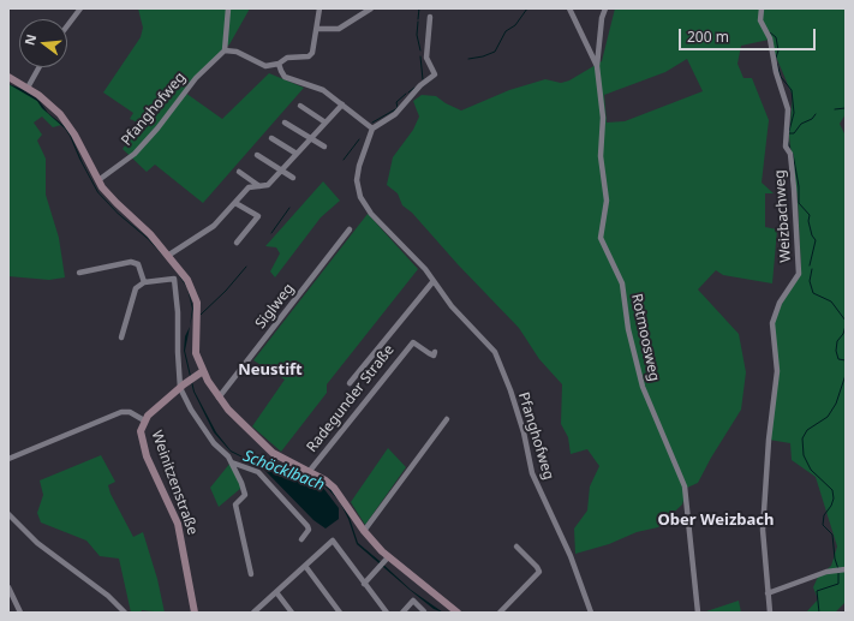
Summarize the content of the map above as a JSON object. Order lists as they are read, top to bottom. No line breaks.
{"streets":{"main road":["Radegunder Straße","Weinitzenstraße"],"street":["Pfanghofweg","Weizbachweg","Siglweg","Rotmoosweg"]},"crossings":[["Pfanghofweg","Radegunder Straße"],["Siglweg","Radegunder Straße"],["Radegunder Straße","Weinitzenstraße"]],"districts":["Neustift","Ober Weizbach"],"water":["Schöcklbach"],"scale_bar":"200 m","north":"left"}
